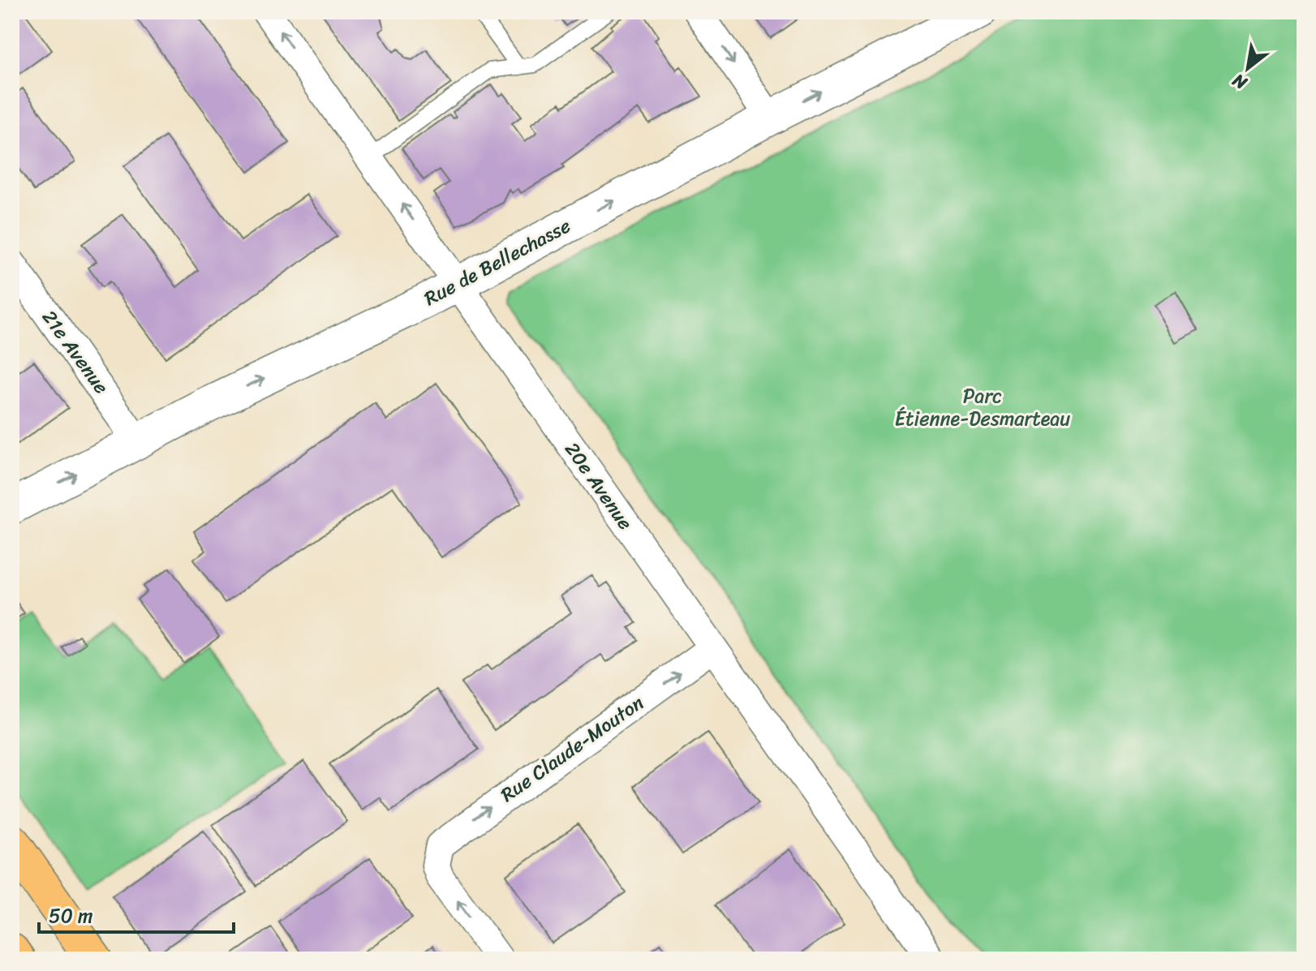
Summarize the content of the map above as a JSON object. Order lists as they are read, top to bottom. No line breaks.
{"streets":{"street":["Rue de Bellechasse","21e Avenue","20e Avenue","Rue Claude-Mouton"]},"crossings":[["Rue de Bellechasse","21e Avenue"],["Rue de Bellechasse","20e Avenue"],["20e Avenue","Rue Claude-Mouton"]],"one_way":["Rue de Bellechasse"],"parks":["Parc Étienne-Desmarteau"],"scale_bar":"50 m","north":"bottom left"}
